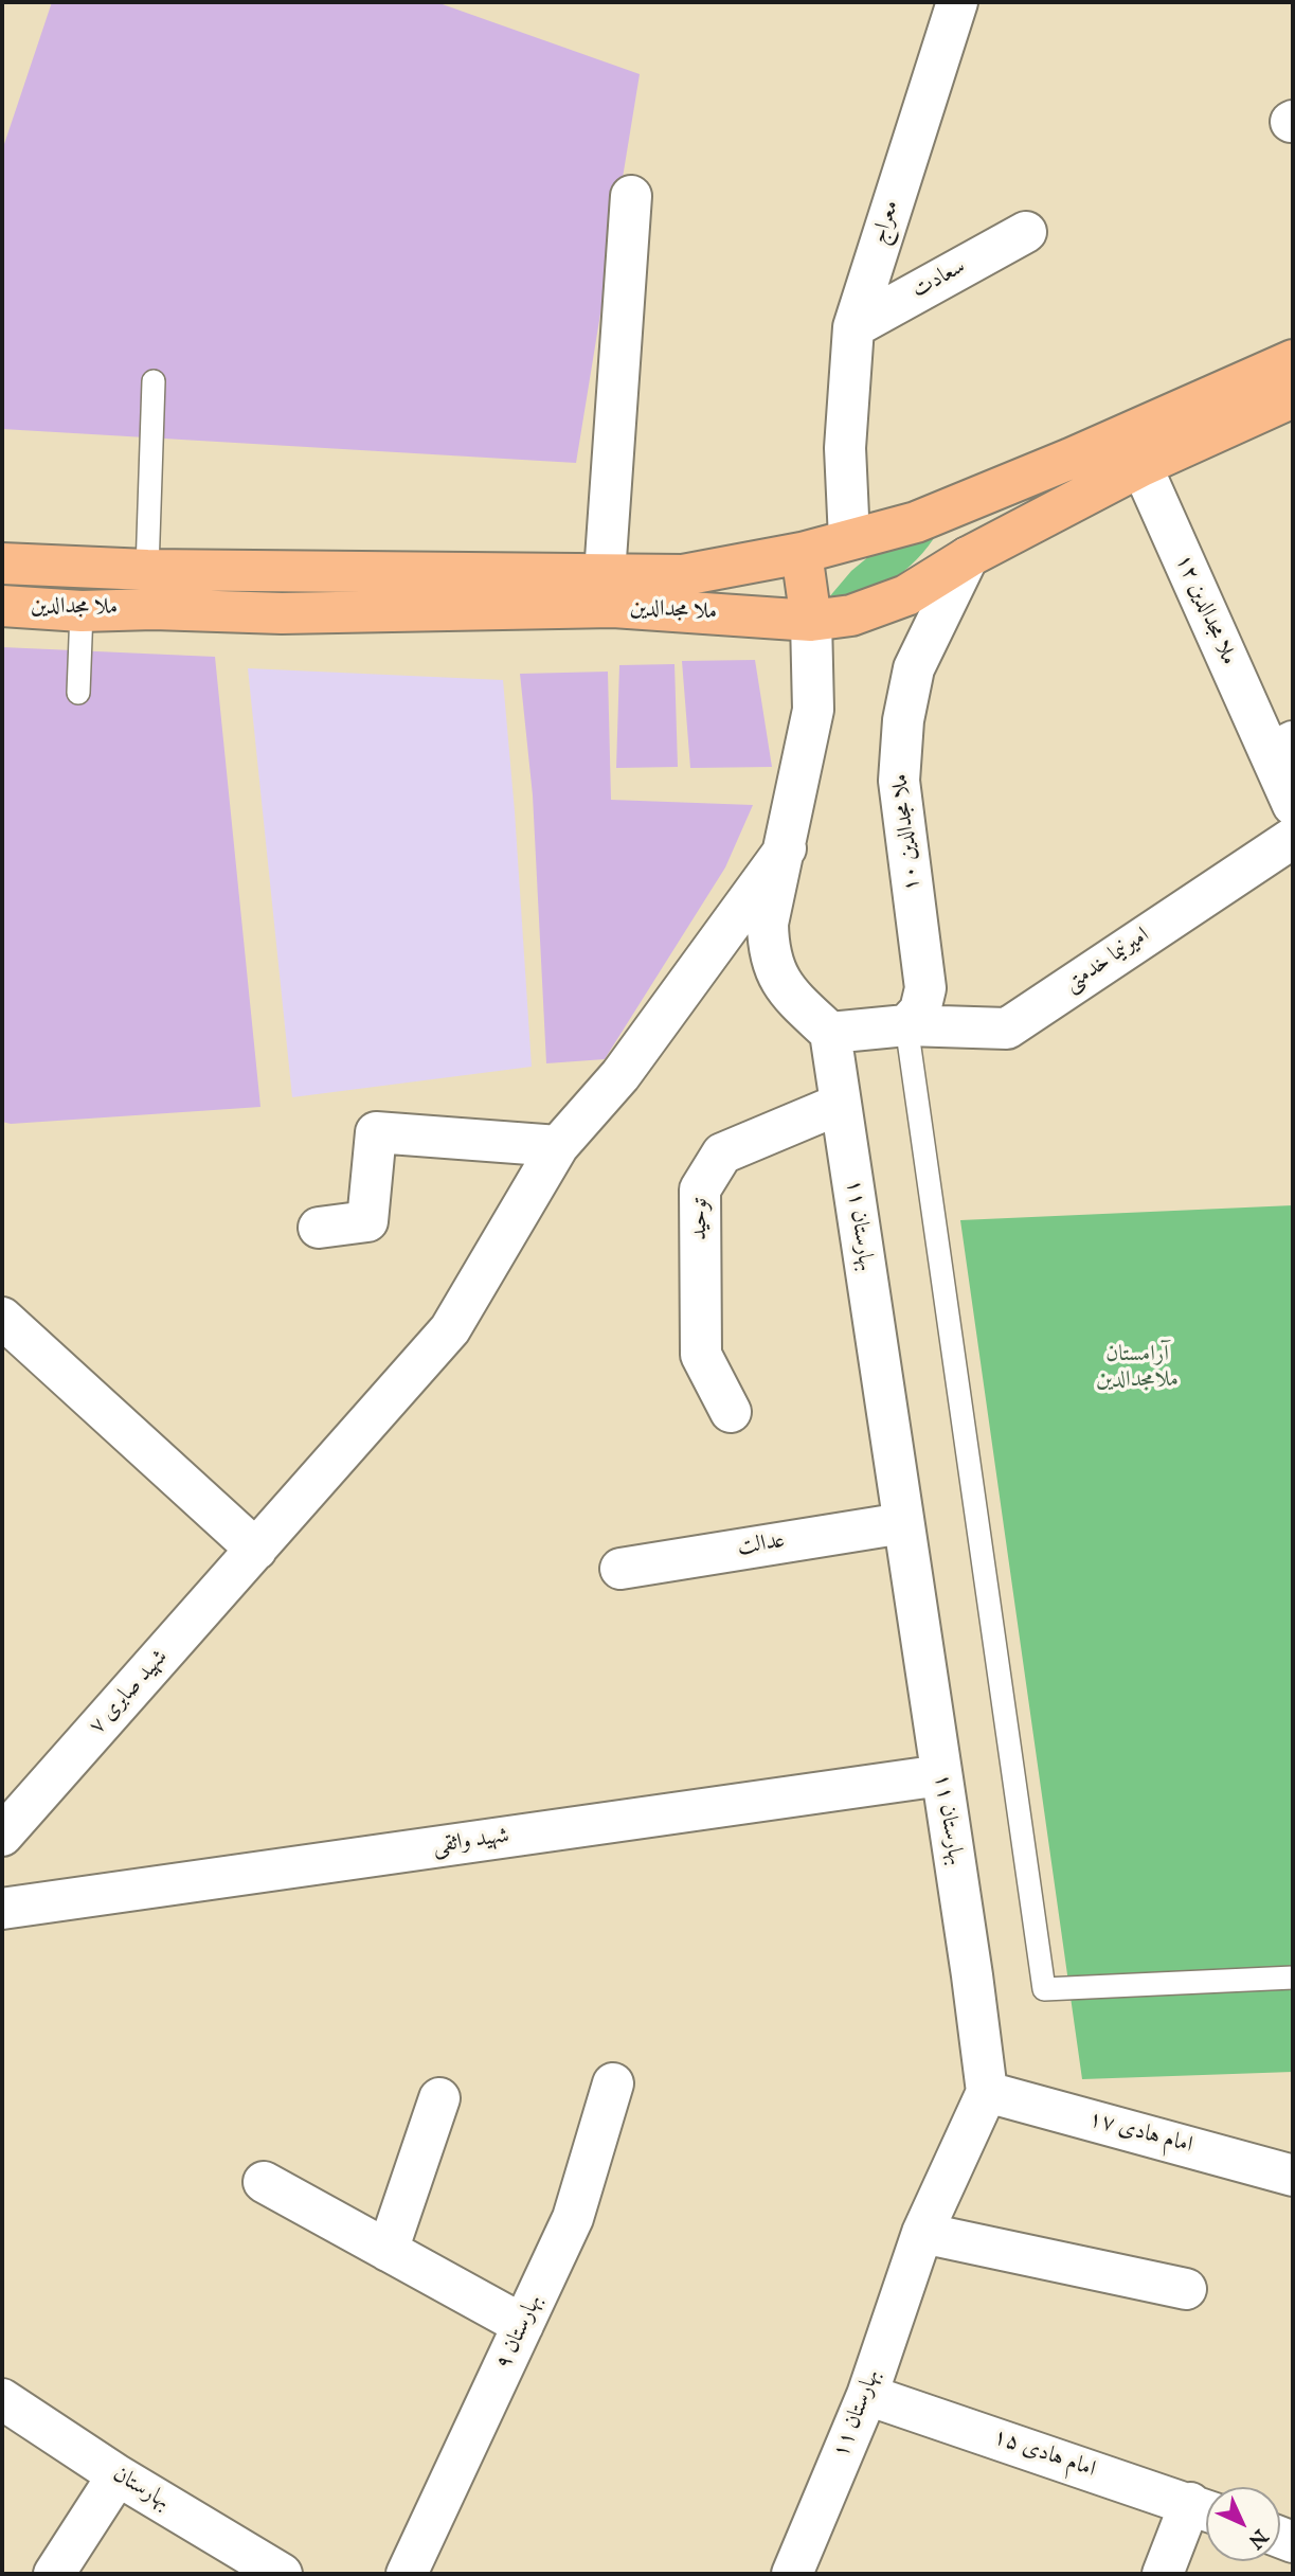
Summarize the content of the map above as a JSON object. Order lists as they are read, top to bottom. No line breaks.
{"streets":{"main road":["ملا مجدالدین"],"street":["معراج","سعادت","ملا مجدالدین ١٢","ملا مجدالدین ١٠","امیرنیما خدمتی","توحید","بهارستان ۱۱","عدالت","شهید صابری ٧","شهید واثقی","امام هادی ۱۷","بهارستان ٩","امام هادی ۱۵","بهارستان"]},"crossings":[["معراج","سعادت"],["معراج","ملا مجدالدین"],["ملا مجدالدین","ملا مجدالدین ١٢"],["ملا مجدالدین","ملا مجدالدین ١٠"],["ملا مجدالدین ١٠","امیرنیما خدمتی"],["امیرنیما خدمتی","بهارستان ۱۱"],["توحید","بهارستان ۱۱"],["بهارستان ۱۱","عدالت"],["بهارستان ۱۱","شهید واثقی"],["بهارستان ۱۱","امام هادی ۱۷"],["بهارستان ۱۱","امام هادی ۱۵"]],"parks":["آرامستان ملامجدالدین"],"north":"bottom right"}
